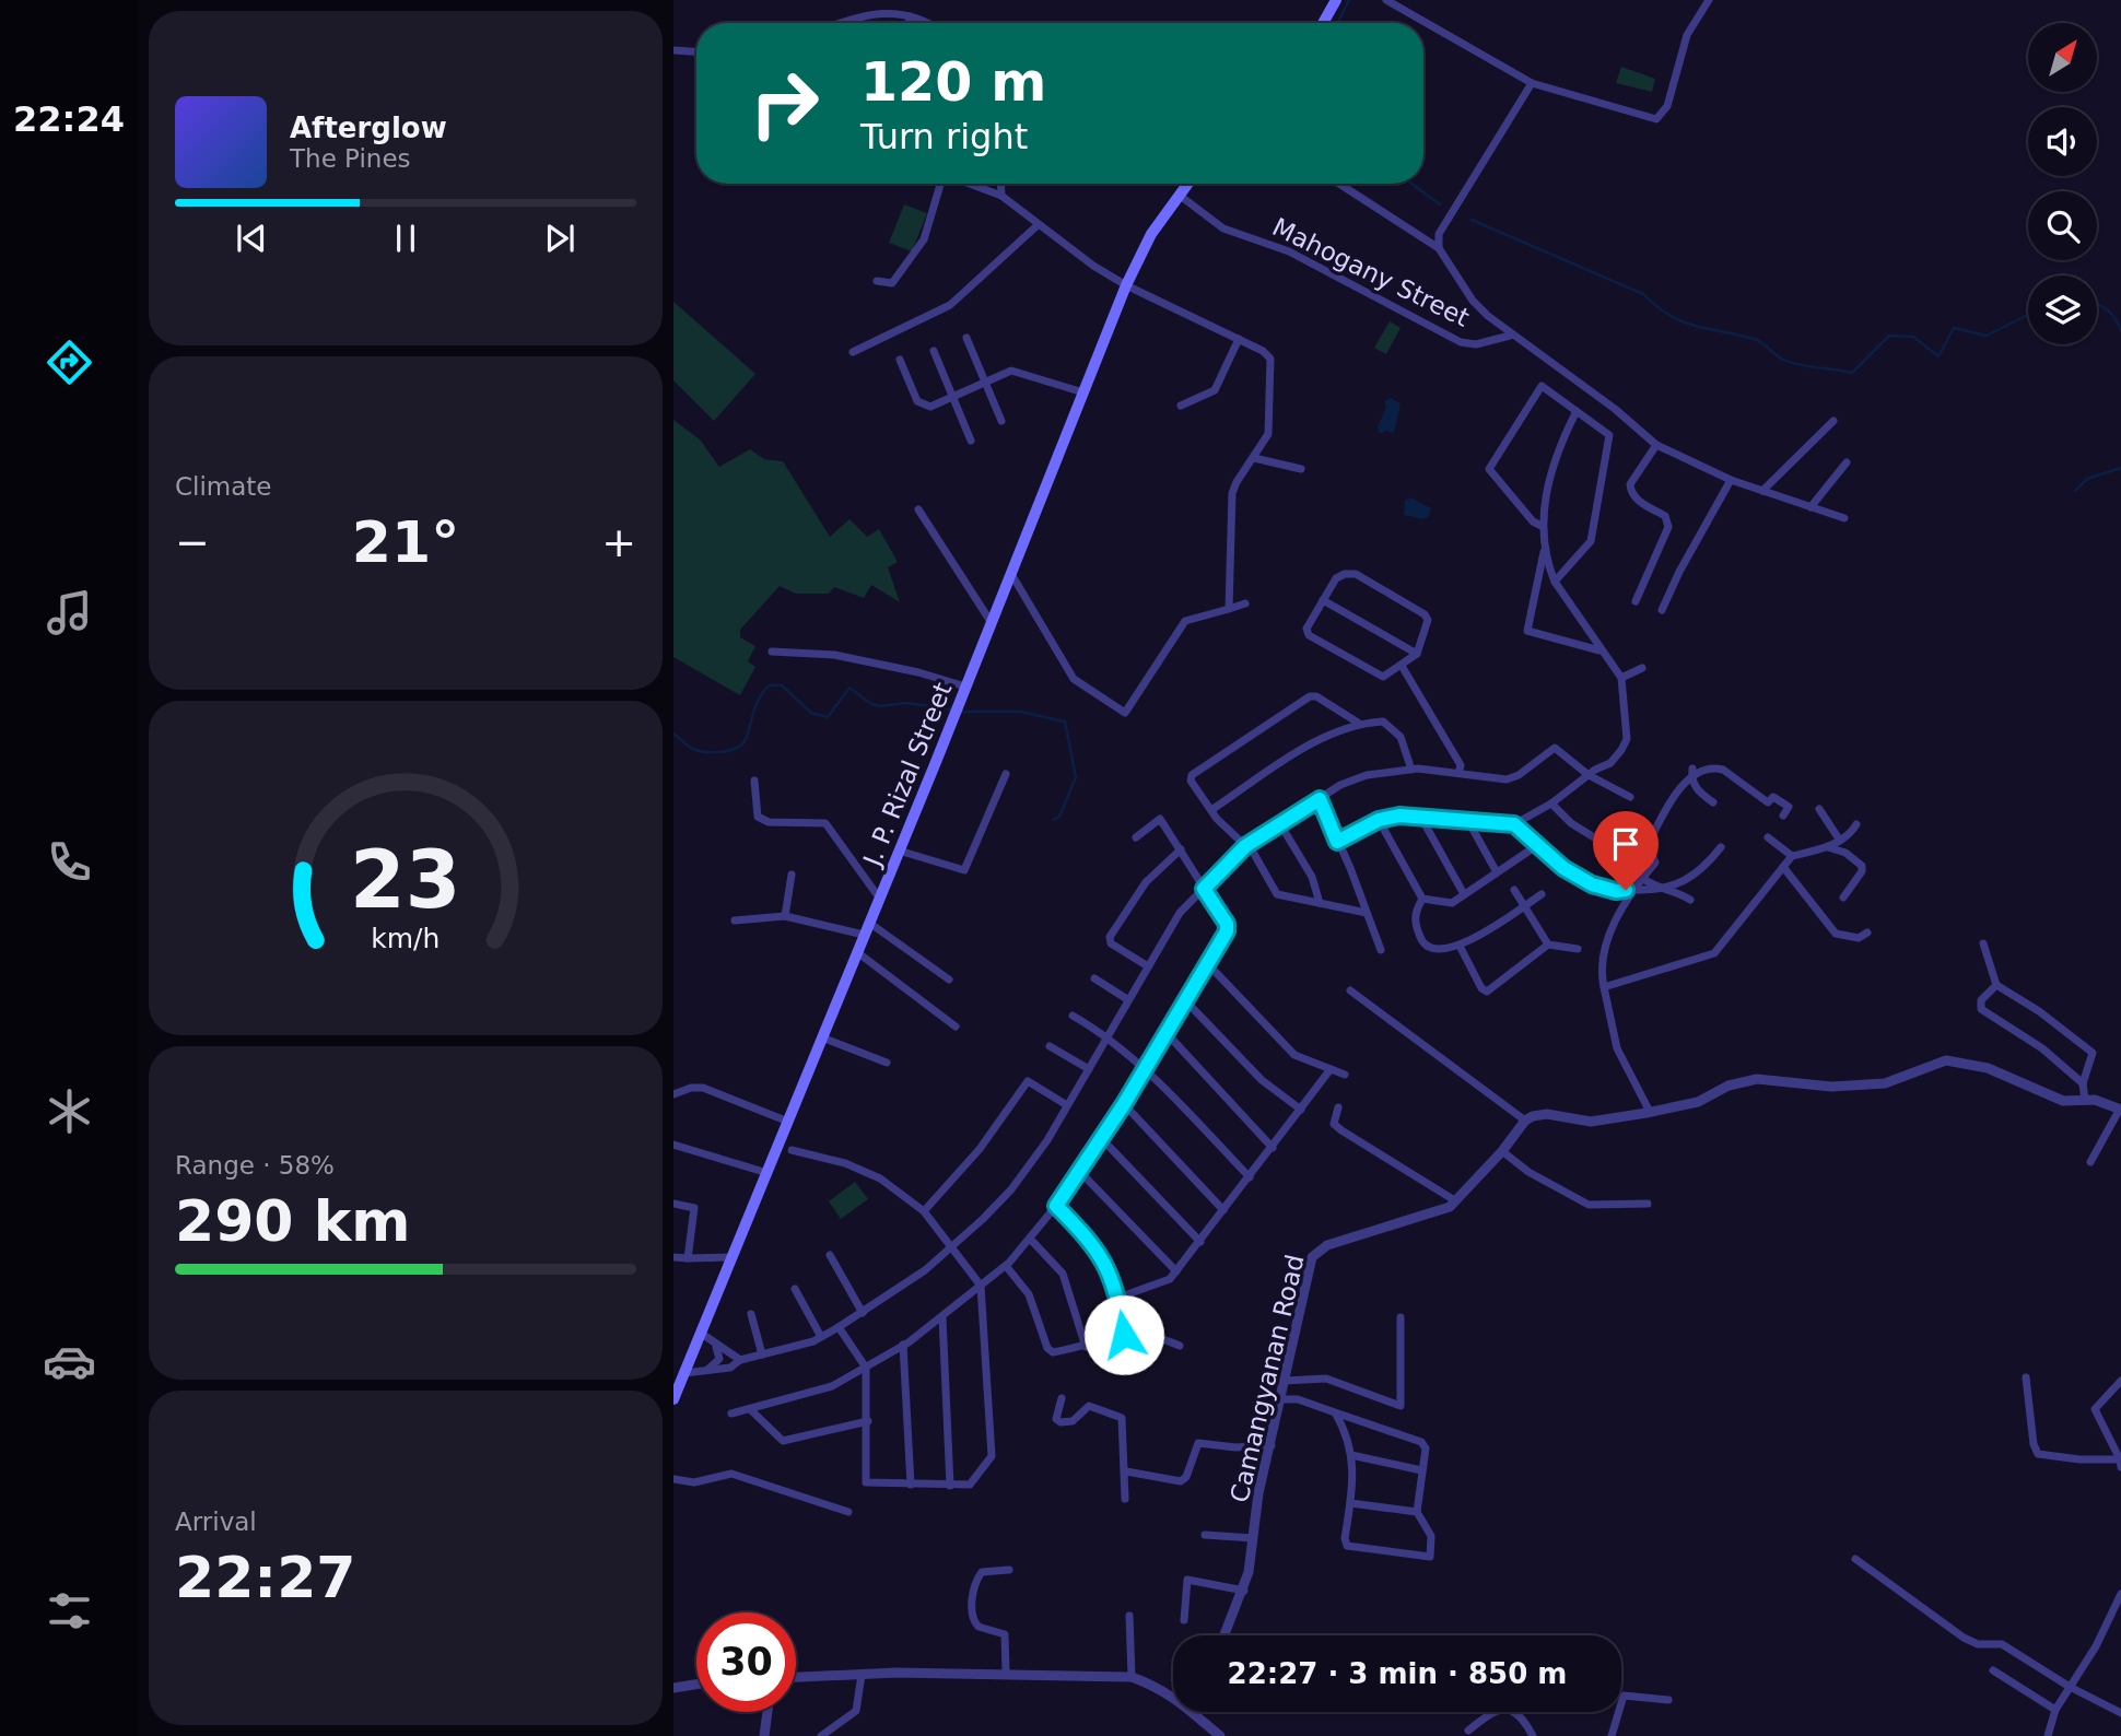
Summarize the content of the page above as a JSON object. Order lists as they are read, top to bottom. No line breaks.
{"streets":{"main road":["J. P. Rizal Street"],"street":["Mahogany Street","Camangyanan Road"]},"crossings":[["Mahogany Street","J. P. Rizal Street"]],"north":"top right","page":{"tabs":"22:24","turn":["120 m","Turn right"],"song":["Afterglow","The Pines"],"tile":["Climate",["Range · 58%","290 km"],["Arrival","22:27"]],"heat":["−","21°","+"],"limit":"30","trip":"22:27 · 3 min · 850 m","gauge":["23","km/h"]}}
